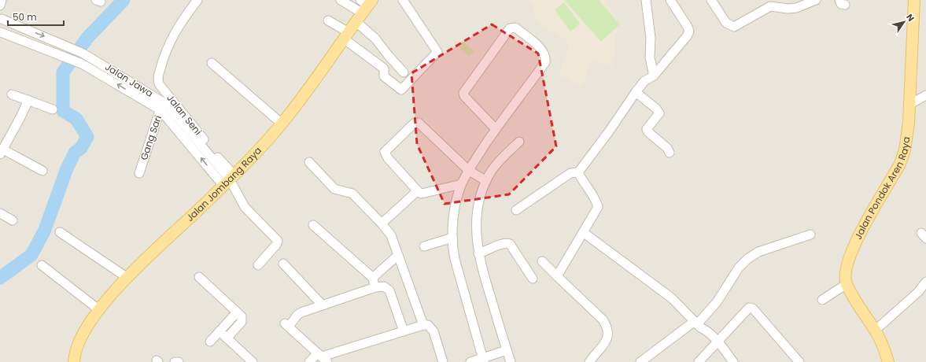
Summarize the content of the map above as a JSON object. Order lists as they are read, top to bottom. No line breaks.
{"streets":{"main road":["Jalan Jombang Raya","Jalan Pondok Aren Raya"],"street":["Jalan Jawa","Jalan Seni","Gang Sari"]},"crossings":[["Jalan Jawa","Jalan Seni"],["Jalan Jawa","Gang Sari"],["Jalan Jawa","Jalan Jombang Raya"],["Jalan Seni","Jalan Jombang Raya"]],"scale_bar":"50 m","north":"top right"}
